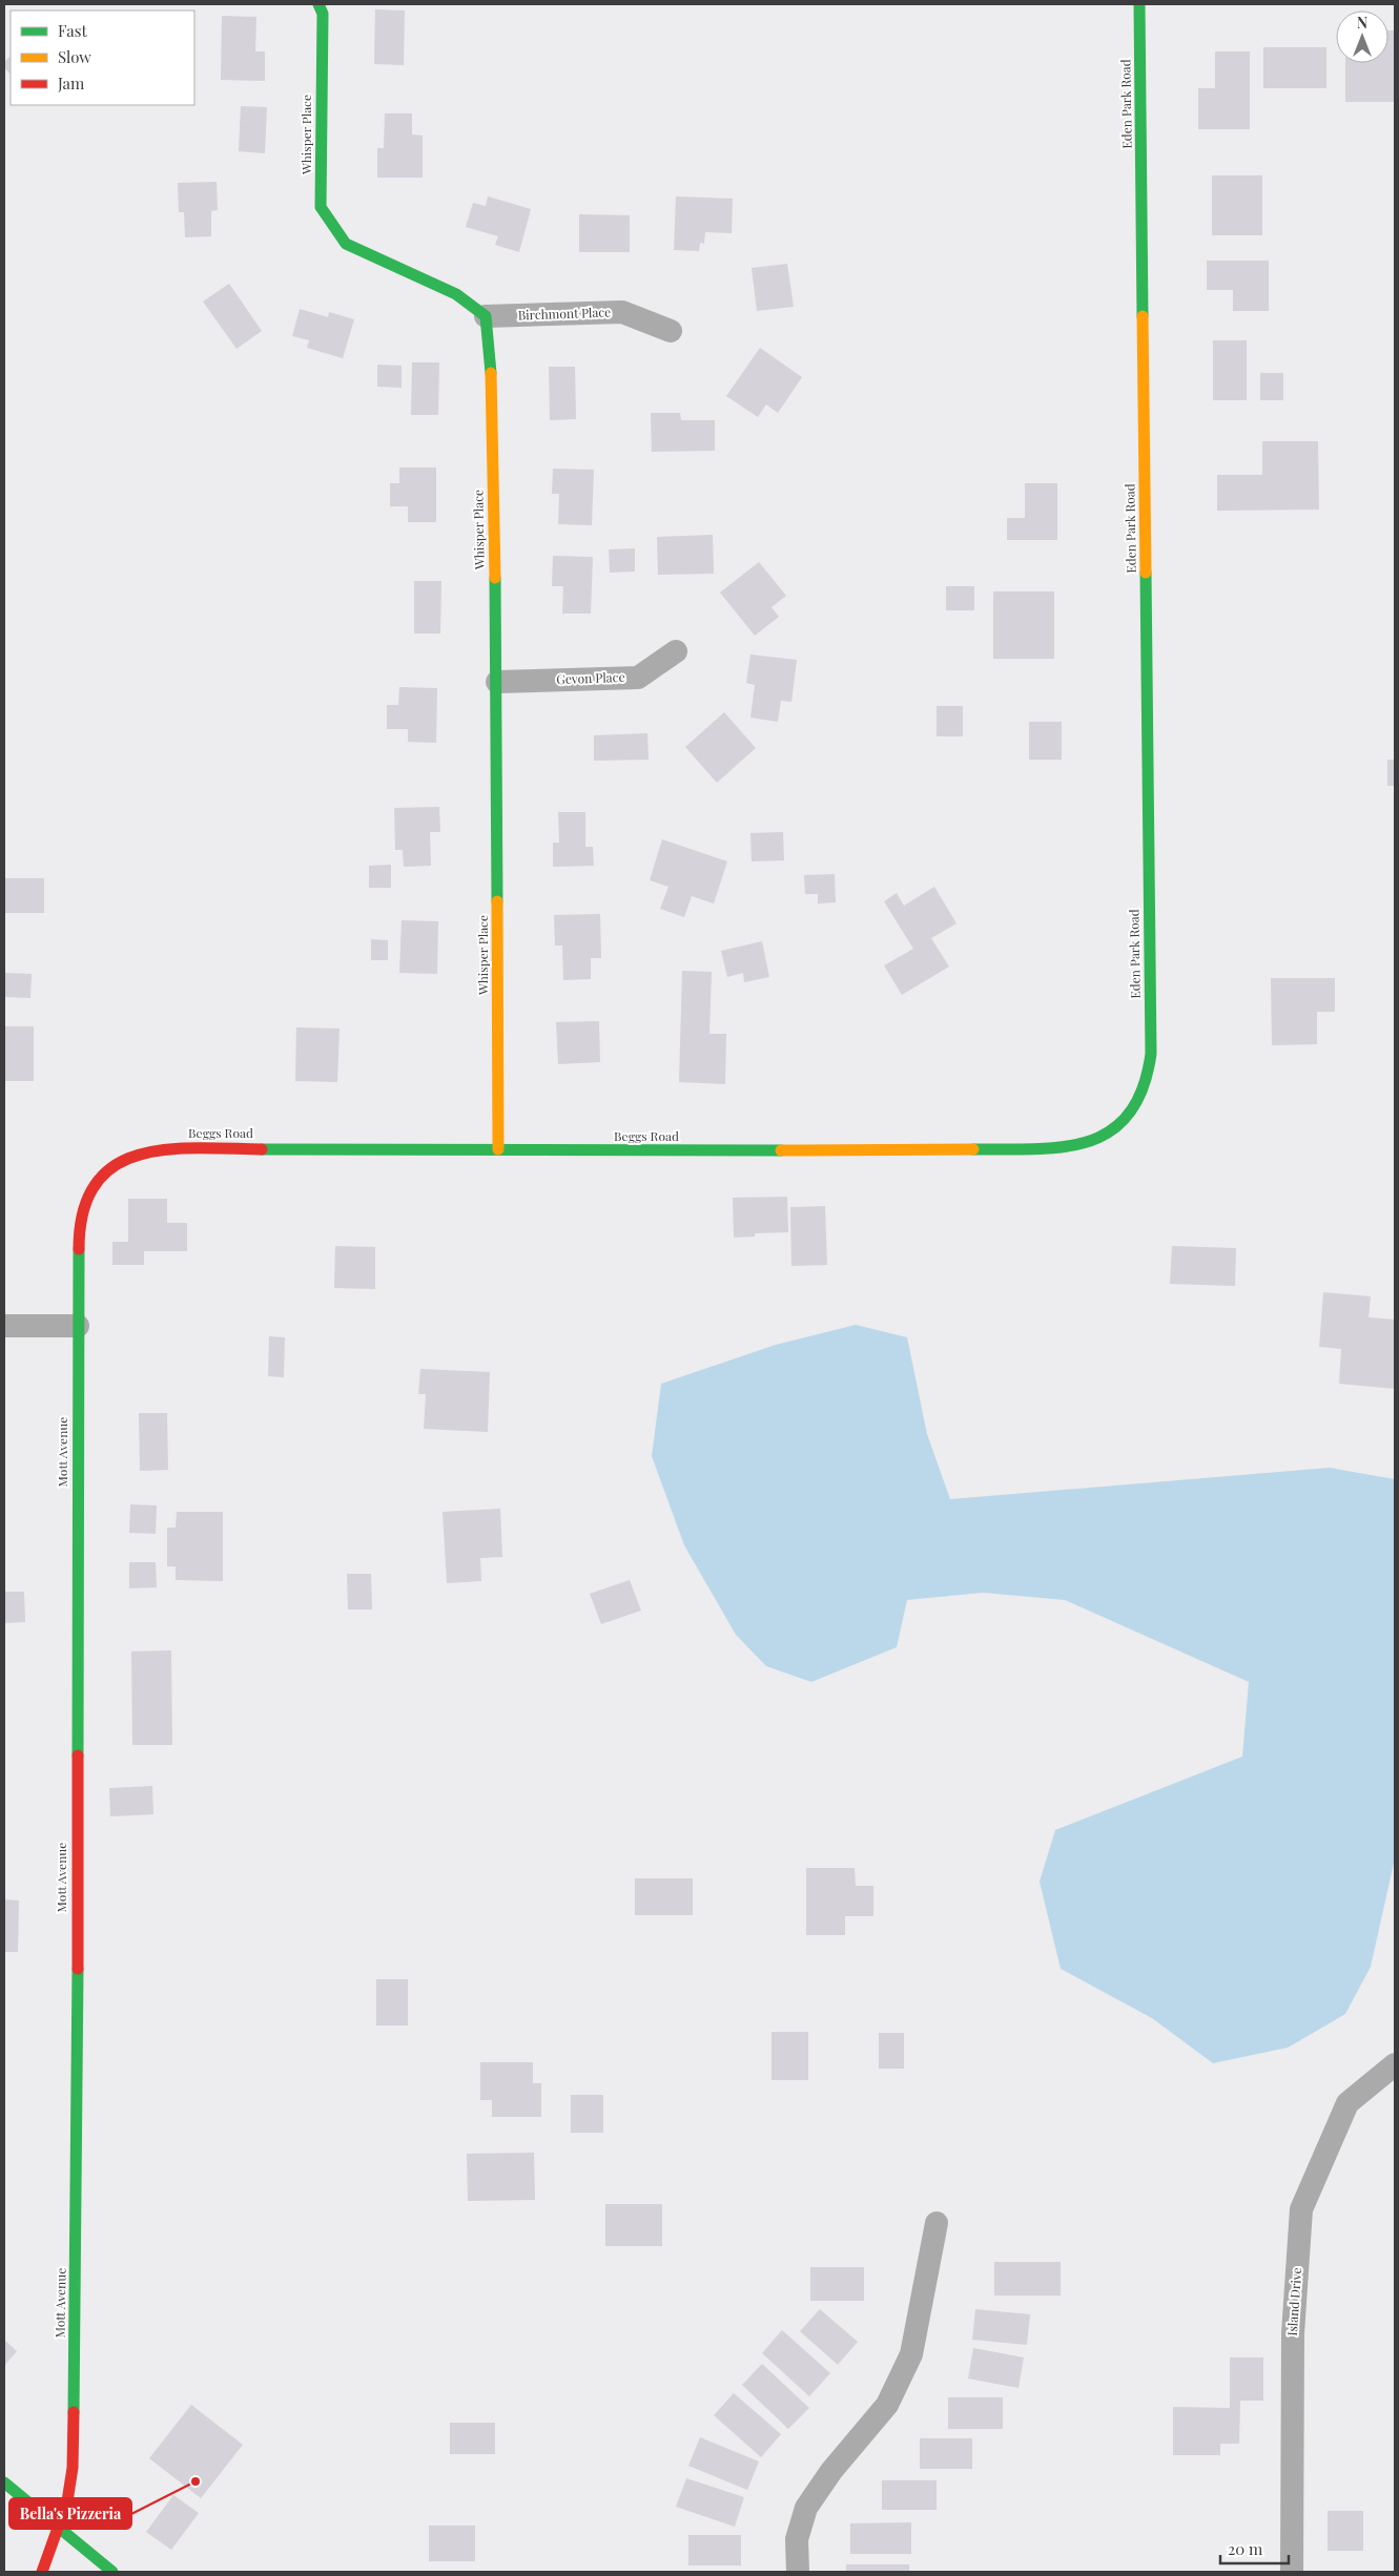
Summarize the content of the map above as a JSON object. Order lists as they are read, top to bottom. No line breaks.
{"streets":{"street":["Eden Park Road","Whisper Place","Birchmont Place","Gevon Place","Beggs Road","Mott Avenue","Island Drive"]},"crossings":[["Eden Park Road","Beggs Road"],["Whisper Place","Birchmont Place"],["Whisper Place","Gevon Place"],["Whisper Place","Beggs Road"],["Beggs Road","Mott Avenue"]],"places":["Bella's Pizzeria"],"legend":["Fast","Slow","Jam"],"scale_bar":"20 m","north":"top"}
